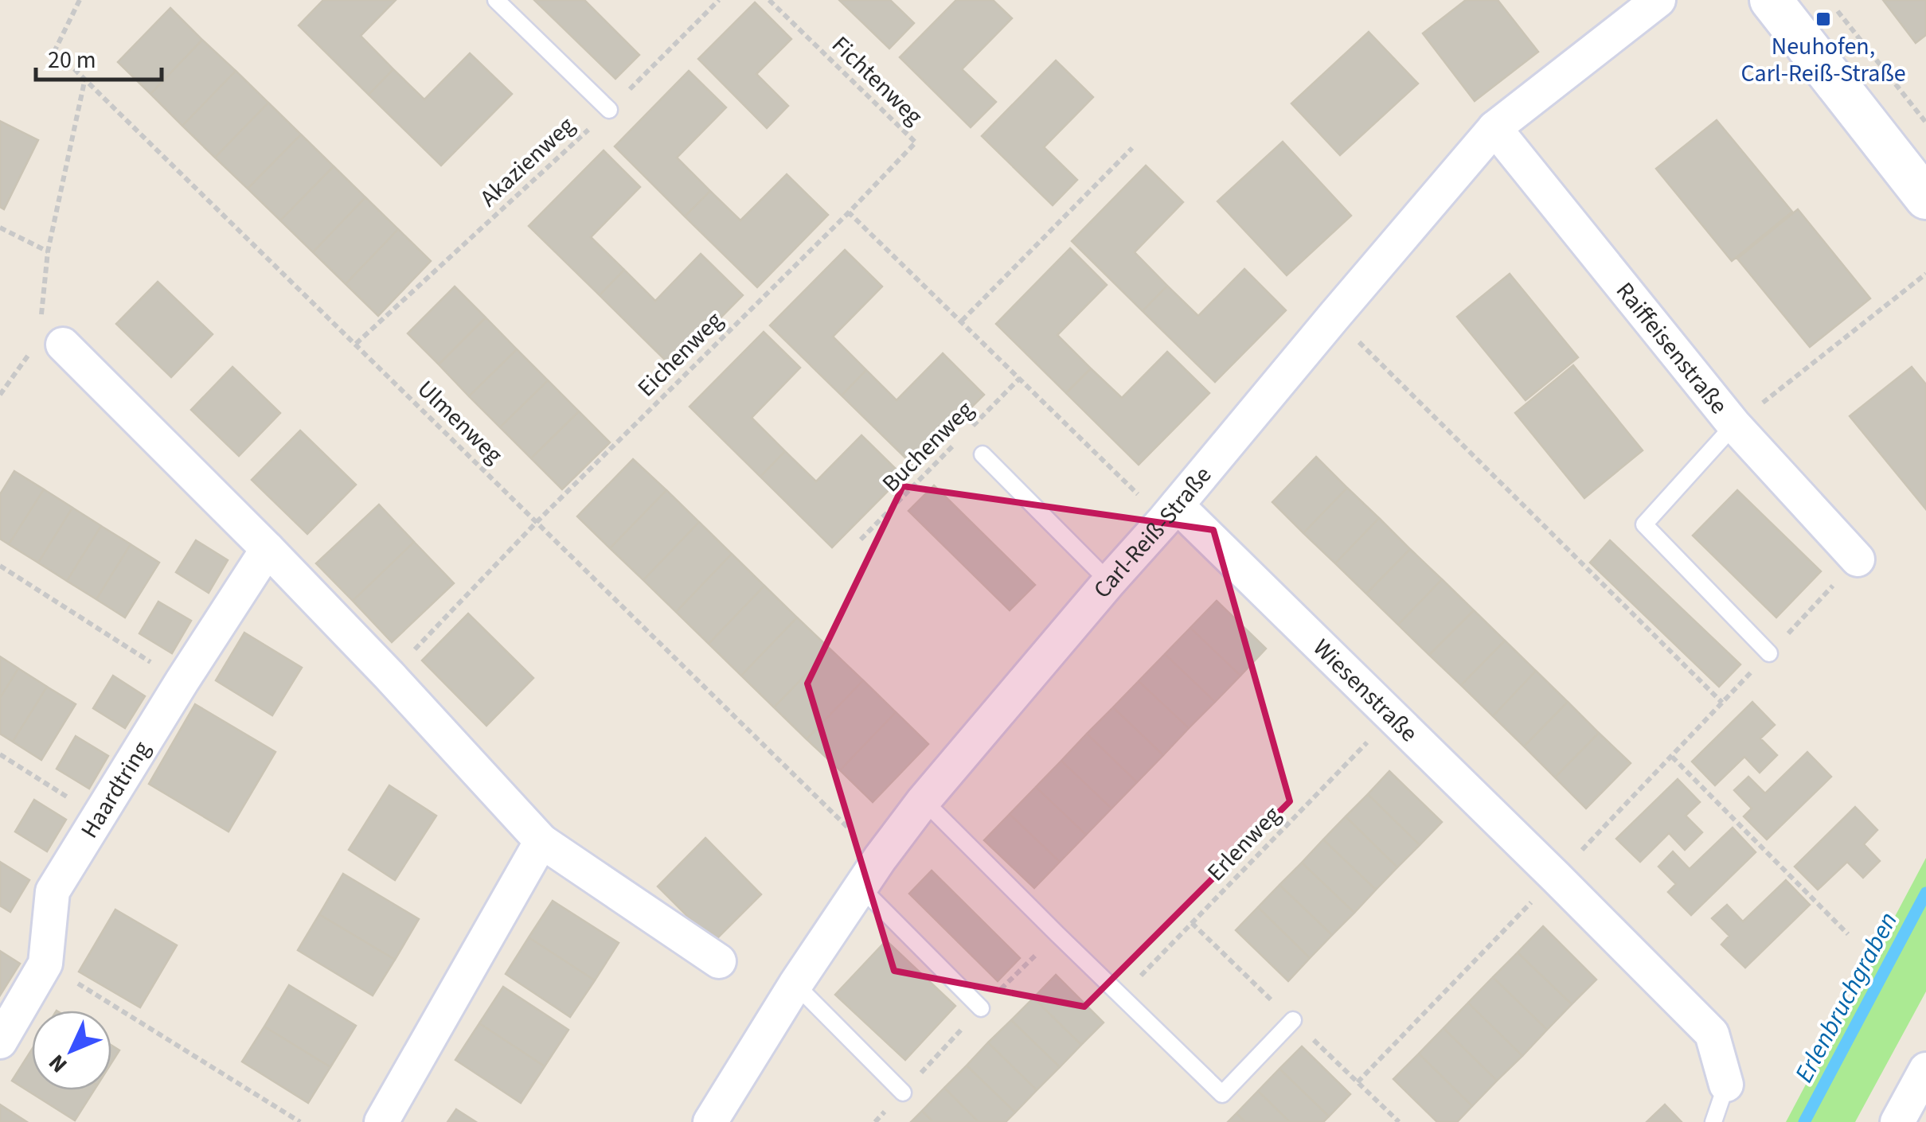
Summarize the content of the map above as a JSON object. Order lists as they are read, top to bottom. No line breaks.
{"streets":{"street":["Raiffeisenstraße","Carl-Reiß-Straße","Wiesenstraße","Haardtring"],"path":["Fichtenweg","Akazienweg","Eichenweg","Ulmenweg","Buchenweg","Erlenweg"]},"crossings":[["Fichtenweg","Eichenweg"],["Akazienweg","Ulmenweg"],["Raiffeisenstraße","Carl-Reiß-Straße"],["Eichenweg","Ulmenweg"],["Ulmenweg","Carl-Reiß-Straße"],["Carl-Reiß-Straße","Wiesenstraße"],["Wiesenstraße","Erlenweg"]],"water":["Erlenbruchgraben"],"places":{"transit":["Neuhofen, Carl-Reiß-Straße"]},"scale_bar":"20 m","north":"bottom left"}
